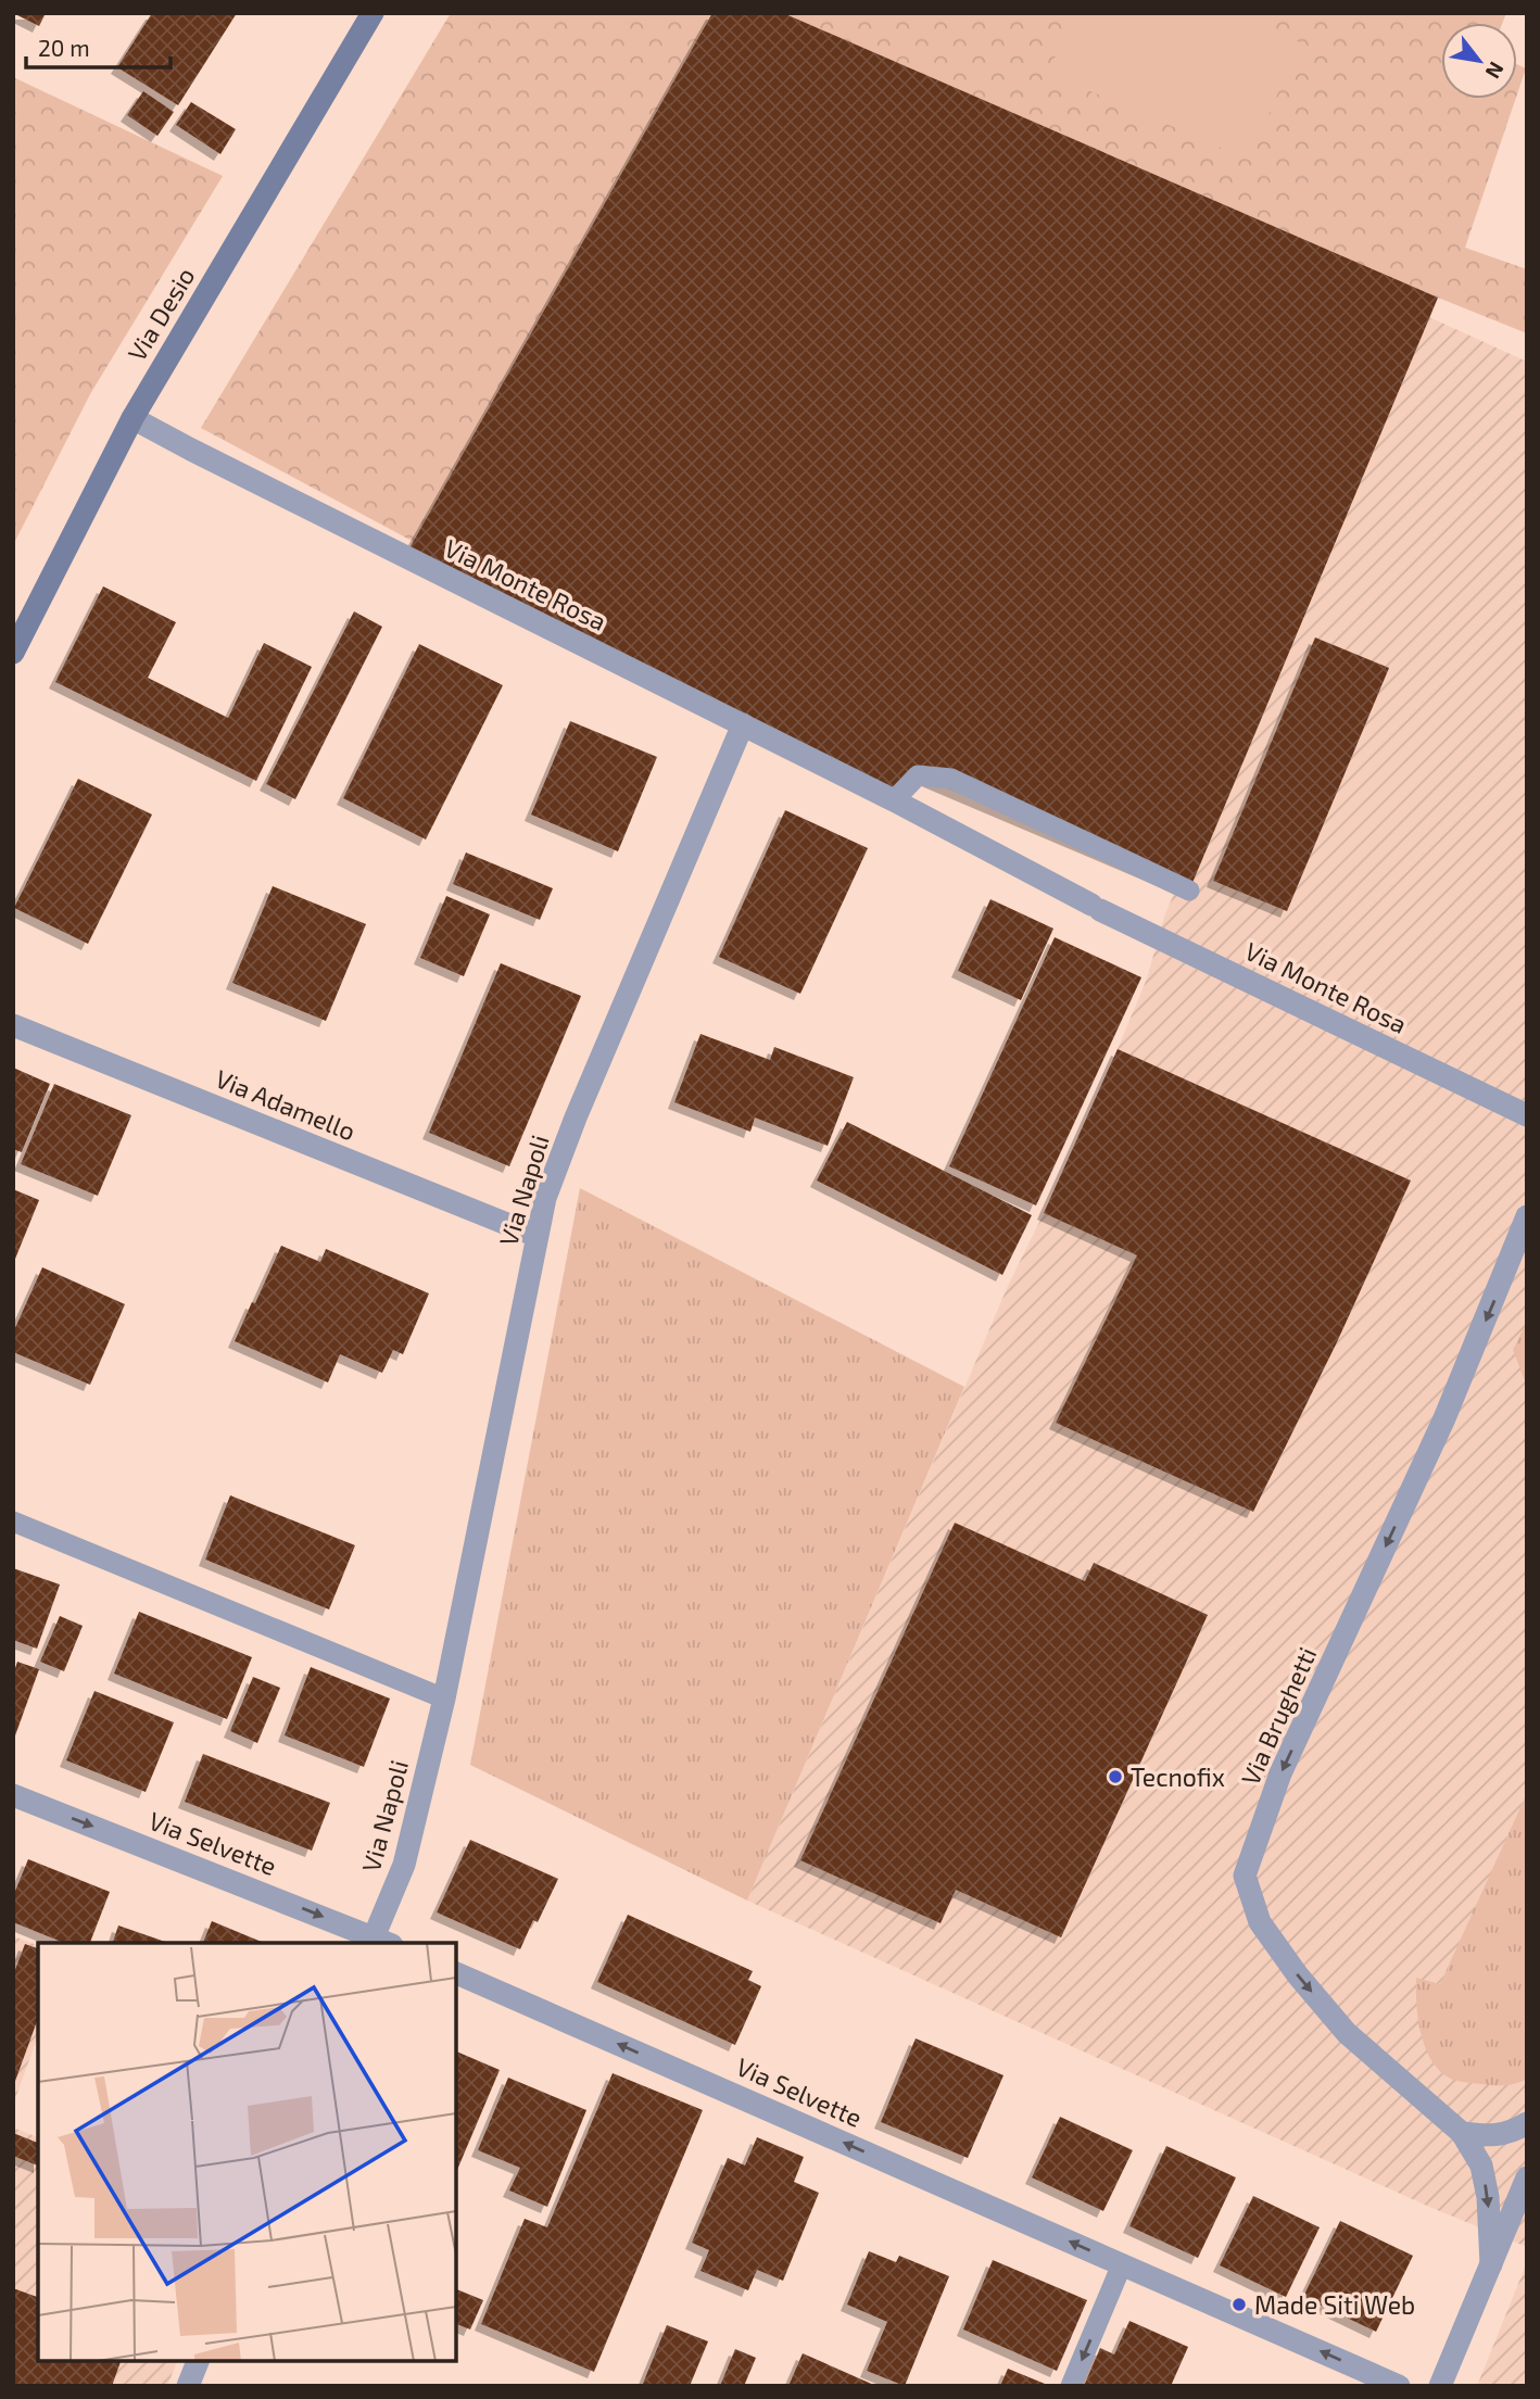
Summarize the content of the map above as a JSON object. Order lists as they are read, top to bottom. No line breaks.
{"streets":{"street":["Via Desio","Via Monte Rosa","Via Adamello","Via Napoli","Via Brughetti","Via Selvette"]},"crossings":[["Via Desio","Via Monte Rosa"],["Via Monte Rosa","Via Napoli"],["Via Adamello","Via Napoli"],["Via Napoli","Via Selvette"]],"one_way":["Via Brughetti"],"places":["Tecnofix","Made Siti Web"],"scale_bar":"20 m","north":"bottom right"}
